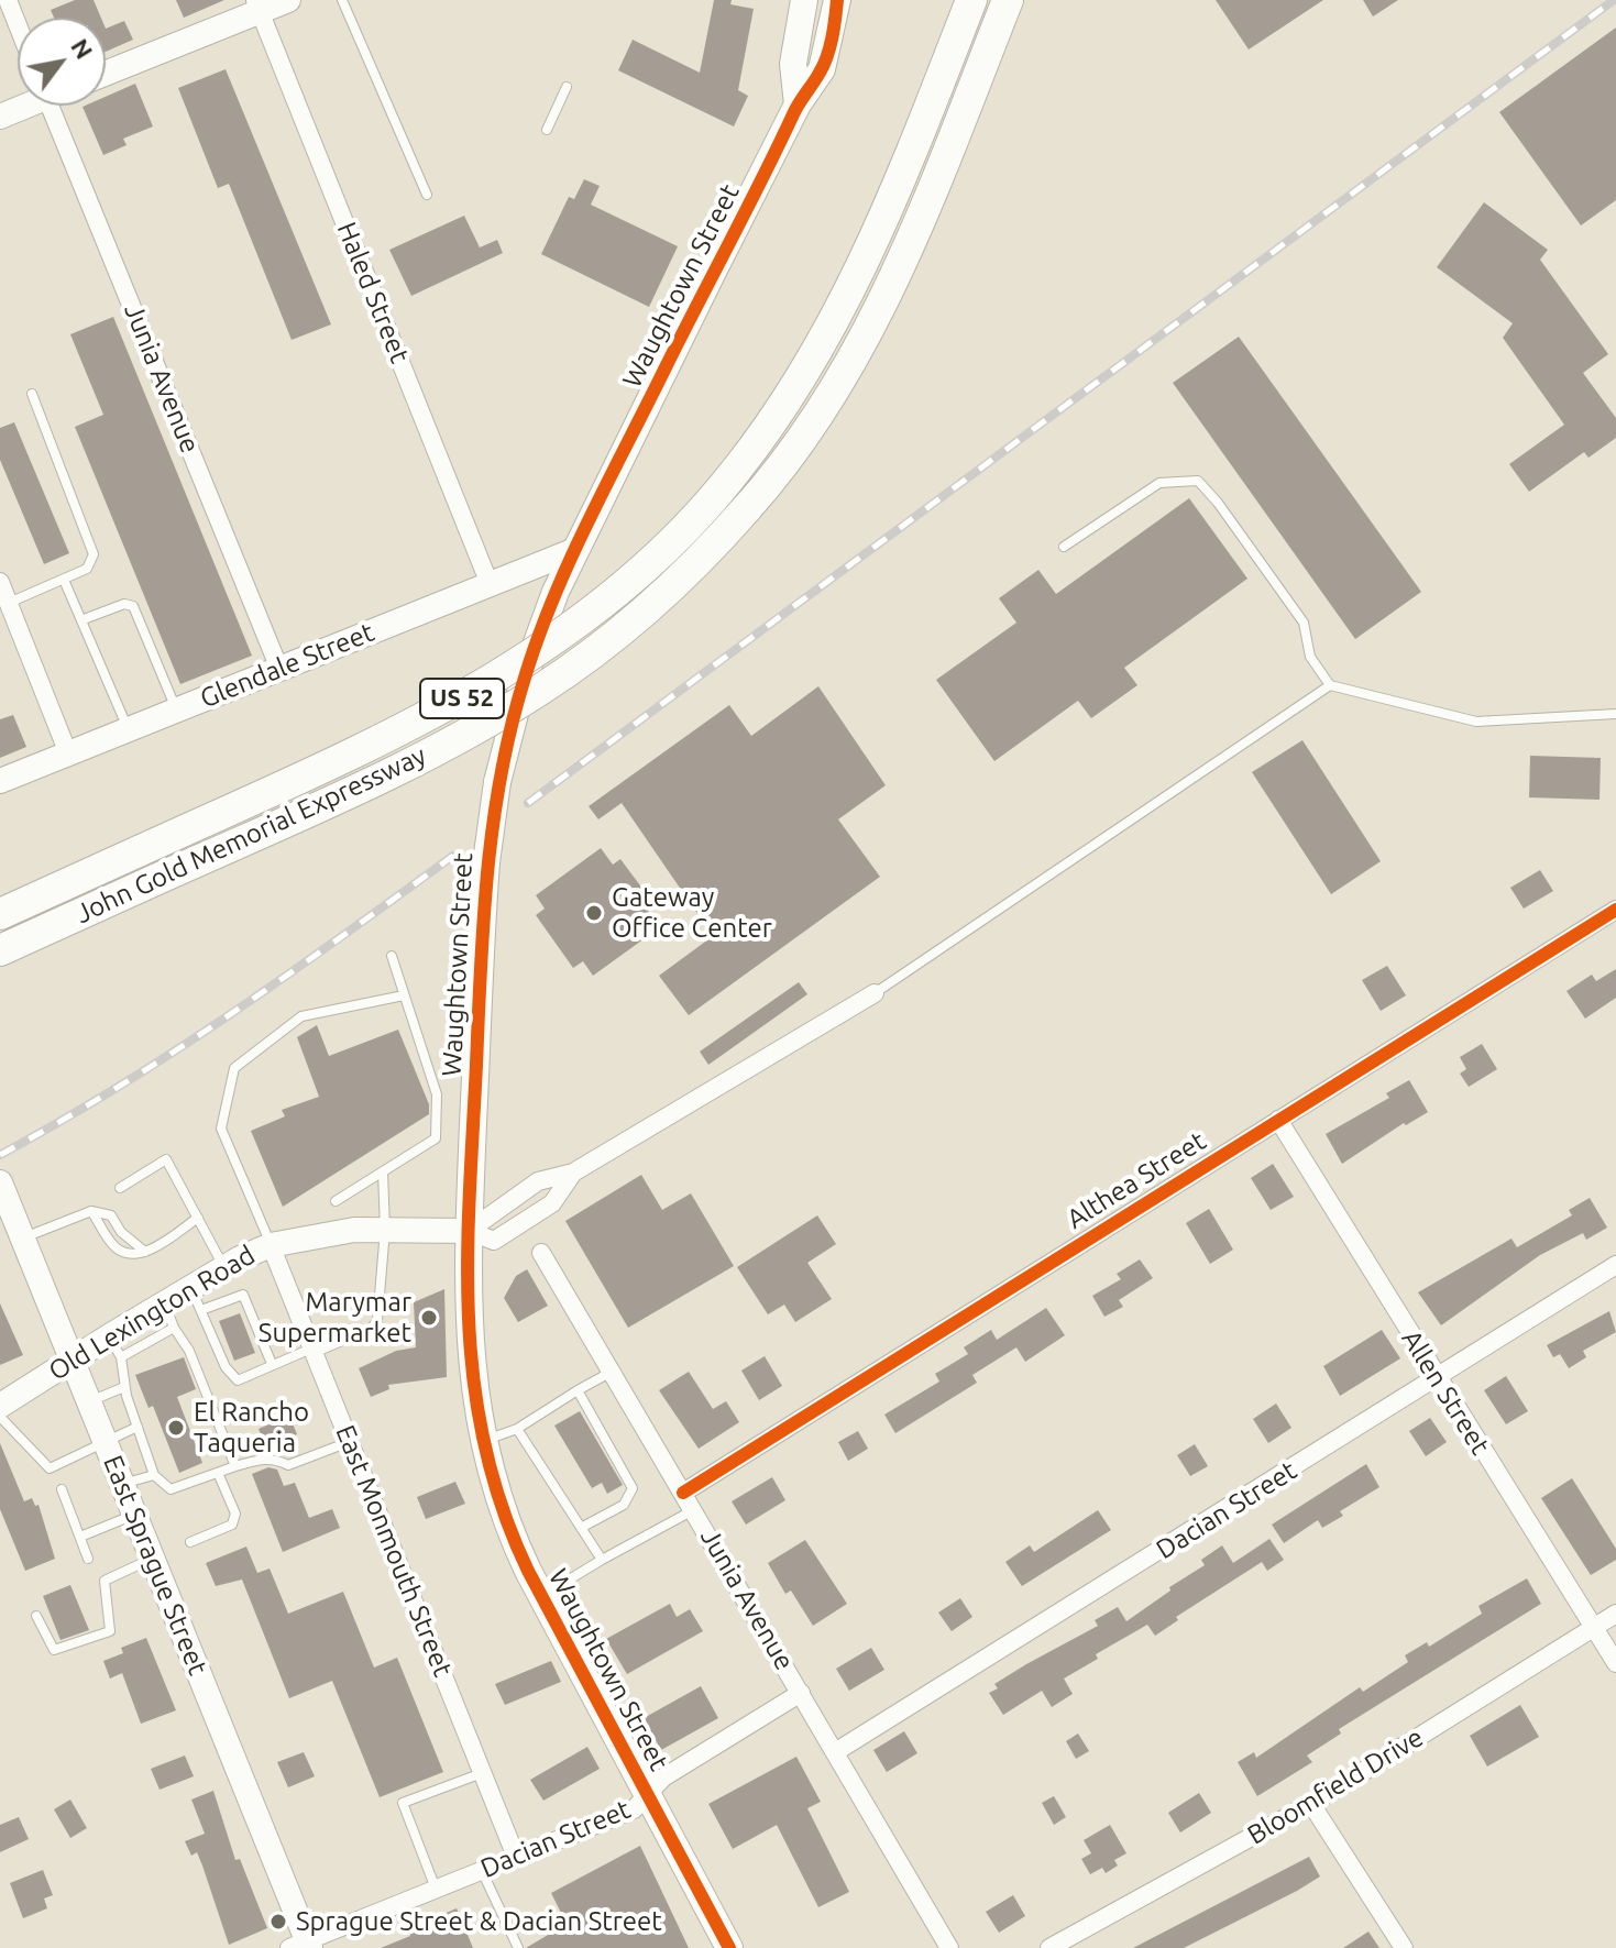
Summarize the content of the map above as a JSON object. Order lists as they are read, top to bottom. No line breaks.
{"streets":{"highway":["US 52","John Gold Memorial Expressway"],"main road":["Waughtown Street","Glendale Street","Old Lexington Road","East Sprague Street"],"street":["Haled Street","Junia Avenue","Althea Street","Allen Street","Dacian Street","East Monmouth Street","Bloomfield Drive"]},"crossings":[["Waughtown Street","Glendale Street"],["Waughtown Street","Old Lexington Road"],["Waughtown Street","Dacian Street"],["Haled Street","Glendale Street"],["Junia Avenue","Glendale Street"],["Junia Avenue","Althea Street"],["Junia Avenue","Dacian Street"],["Althea Street","Allen Street"],["Old Lexington Road","East Monmouth Street"],["Old Lexington Road","East Sprague Street"],["Allen Street","Dacian Street"],["Allen Street","Bloomfield Drive"],["Dacian Street","East Monmouth Street"],["Dacian Street","East Sprague Street"]],"places":["Gateway Office Center","Marymar Supermarket","El Rancho Taqueria","Sprague Street & Dacian Street"],"north":"top right"}
